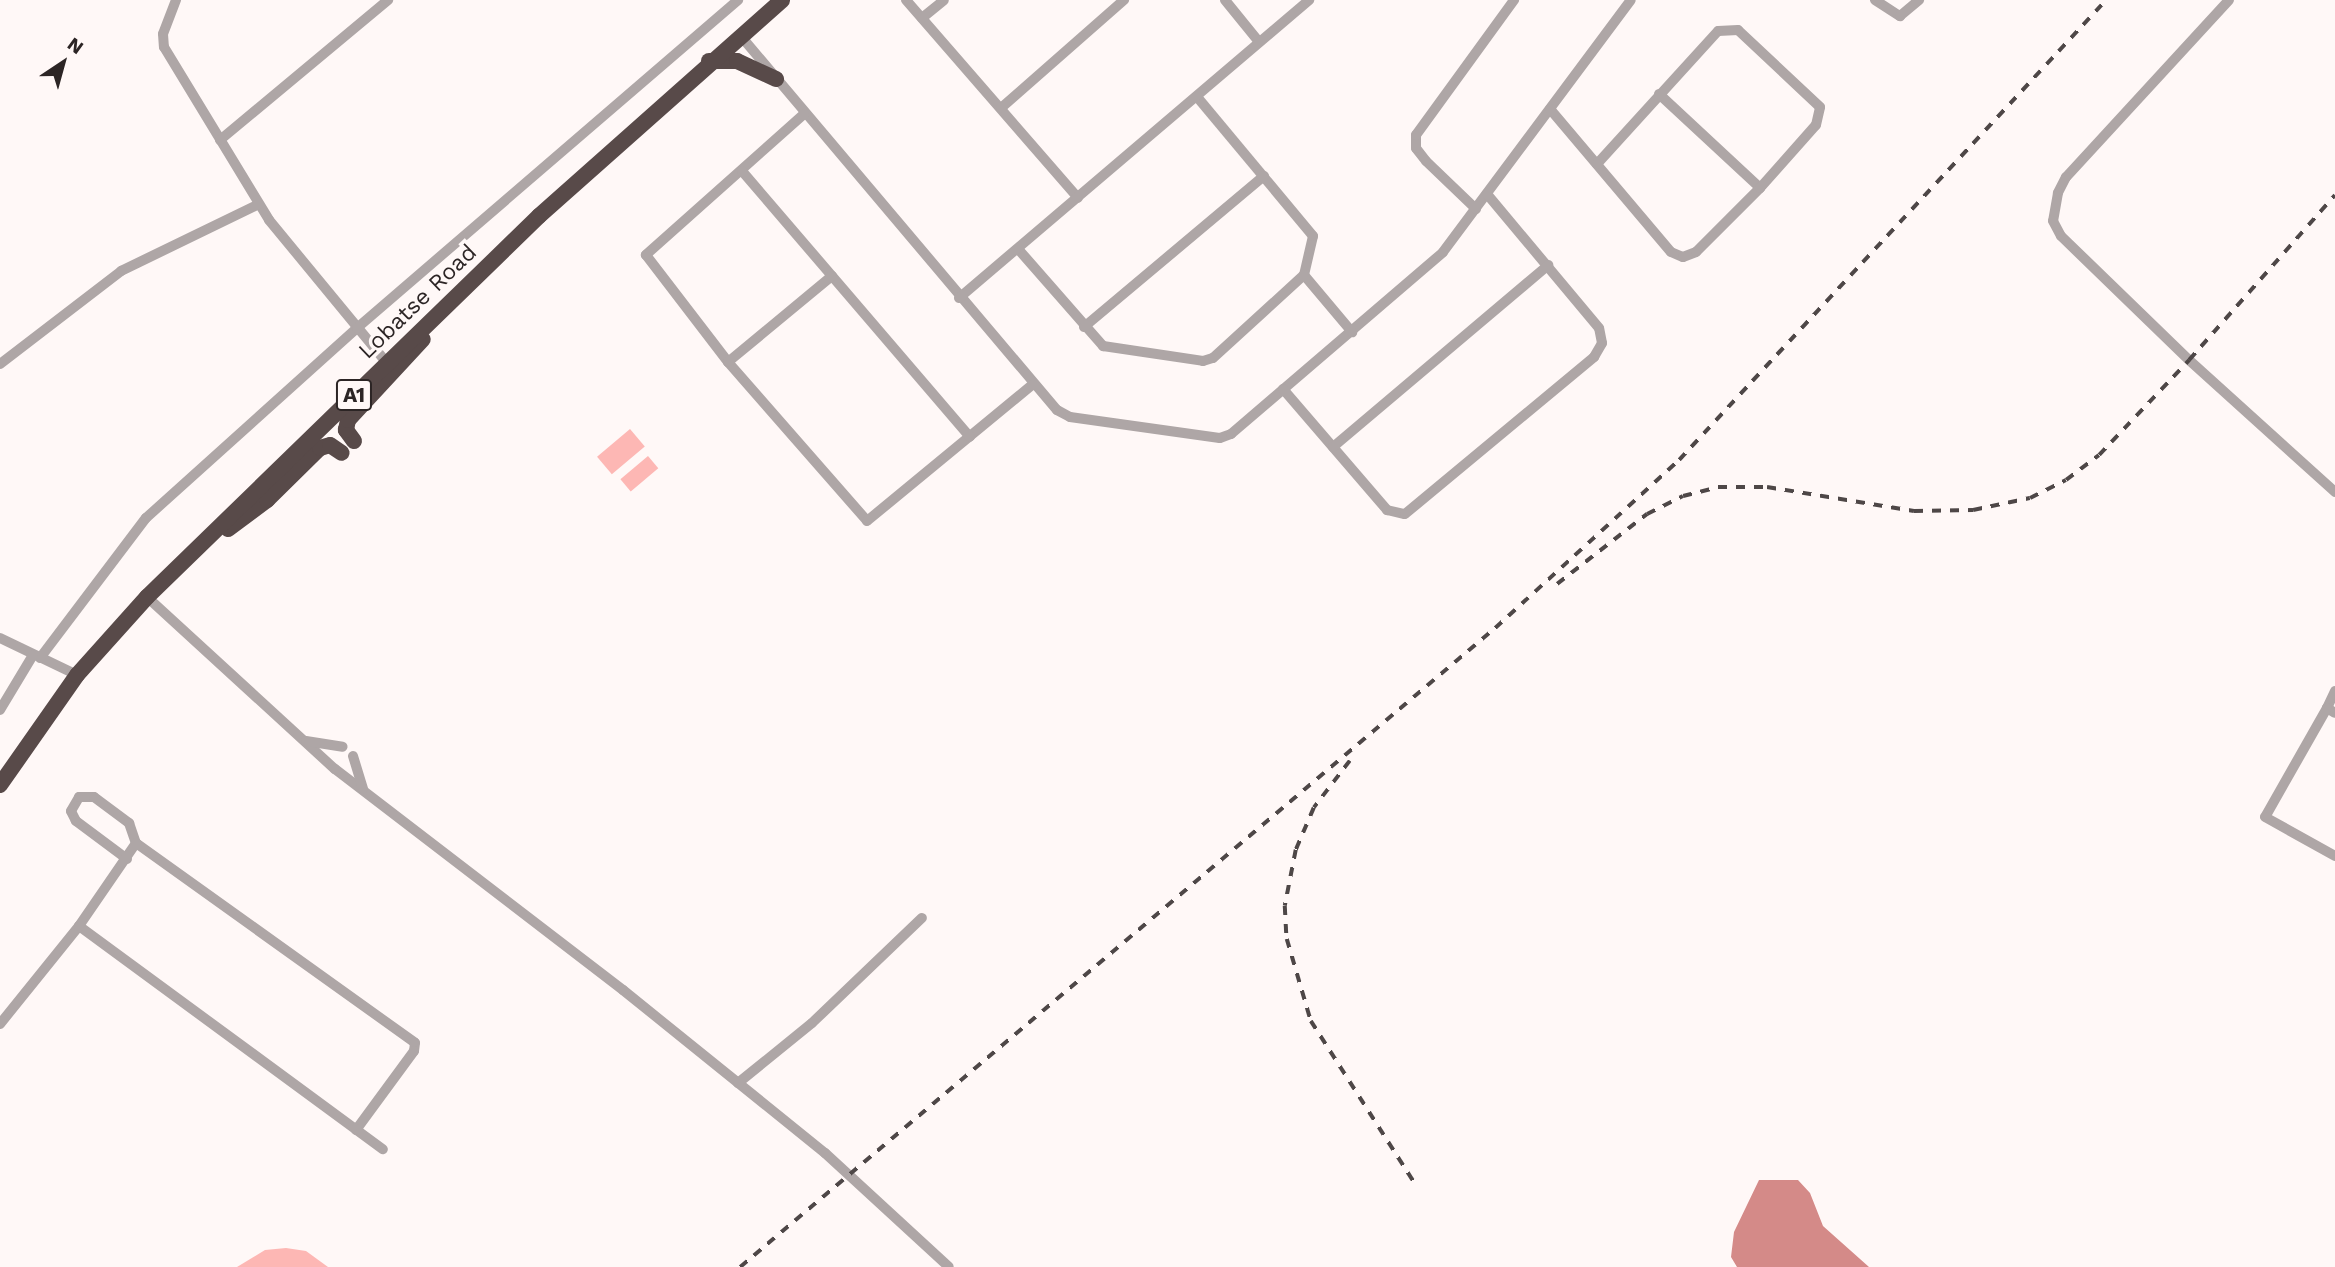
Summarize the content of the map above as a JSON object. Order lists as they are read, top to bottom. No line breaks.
{"streets":{"highway":["Lobatse Road","A1"]},"north":"top right"}
